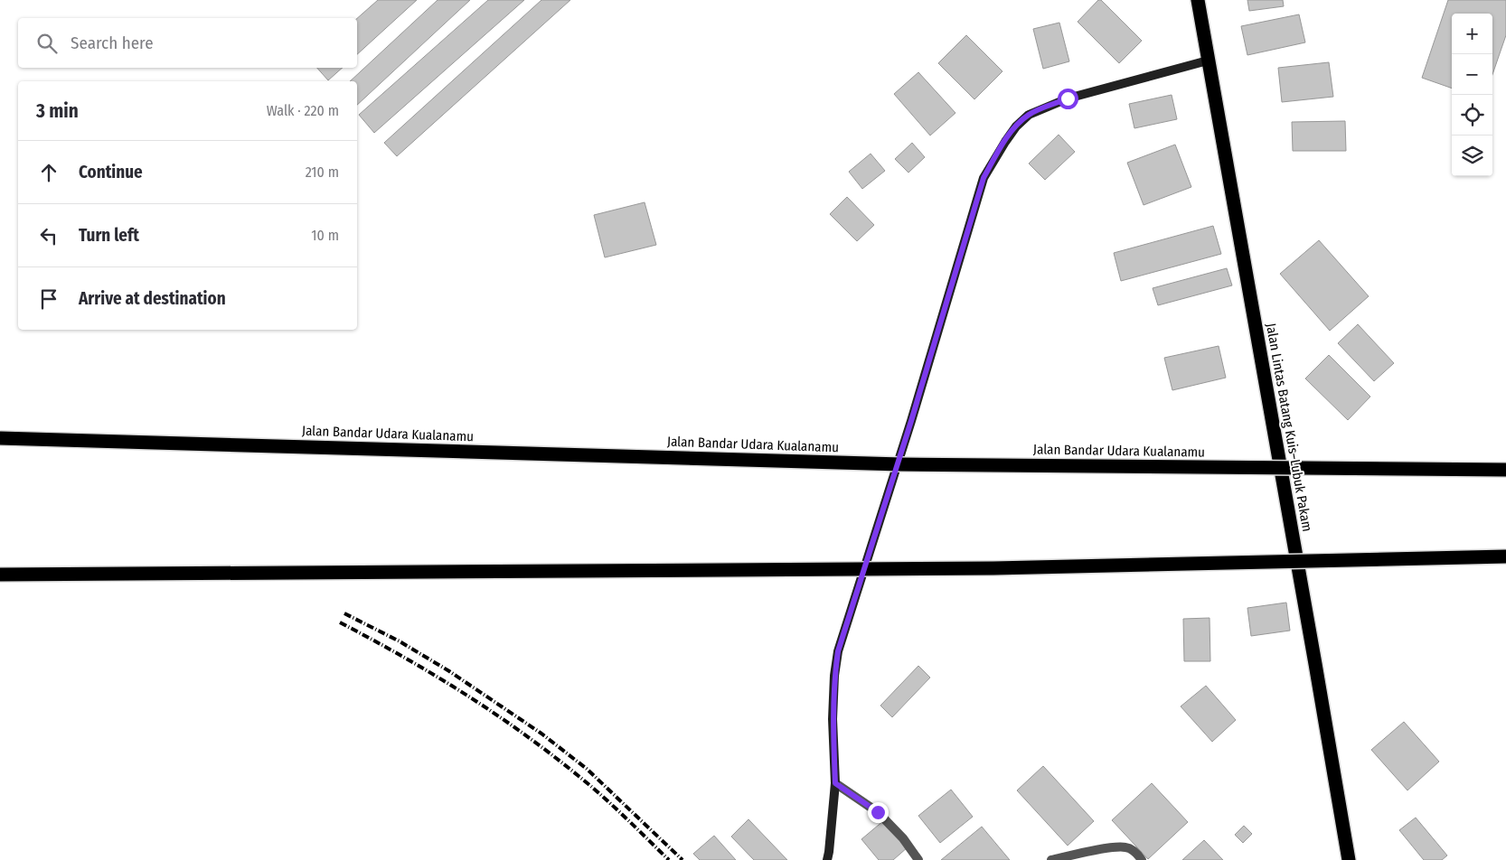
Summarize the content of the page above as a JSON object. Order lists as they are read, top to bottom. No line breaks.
{"streets":{"highway":["Jalan Lintas Batang Kuis–Lubuk Pakam","Jalan Bandar Udara Kualanamu"]},"page":{"map_buttons":["+","−"],"search":"Search here","heading":["3 min","Walk · 220 m"],"list":[["Continue","210 m"],["Turn left","10 m"],"Arrive at destination"]}}
